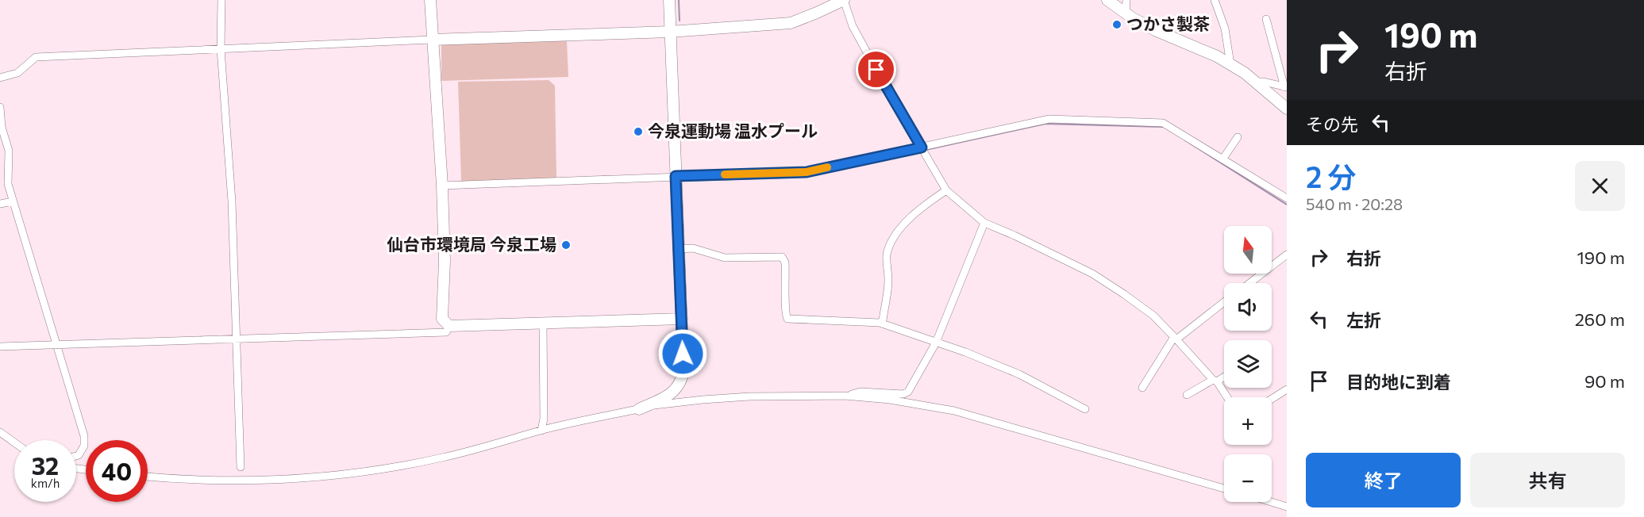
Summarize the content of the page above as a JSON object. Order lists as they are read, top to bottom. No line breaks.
{"places":["つかさ製茶","今泉運動場 温水プール","仙台市環境局 今泉工場"],"north":"top","page":{"turn":["190 m","右折"],"then":"その先","heading":["2 分","540 m · 20:28"],"map_buttons":["+","−"],"list":[{"name":"右折","value":"190 m"},{"name":"左折","value":"260 m"},{"name":"目的地に到着","value":"90 m"}],"speed":"32 km/h","limit":"40","buttons":["終了","共有"]}}
